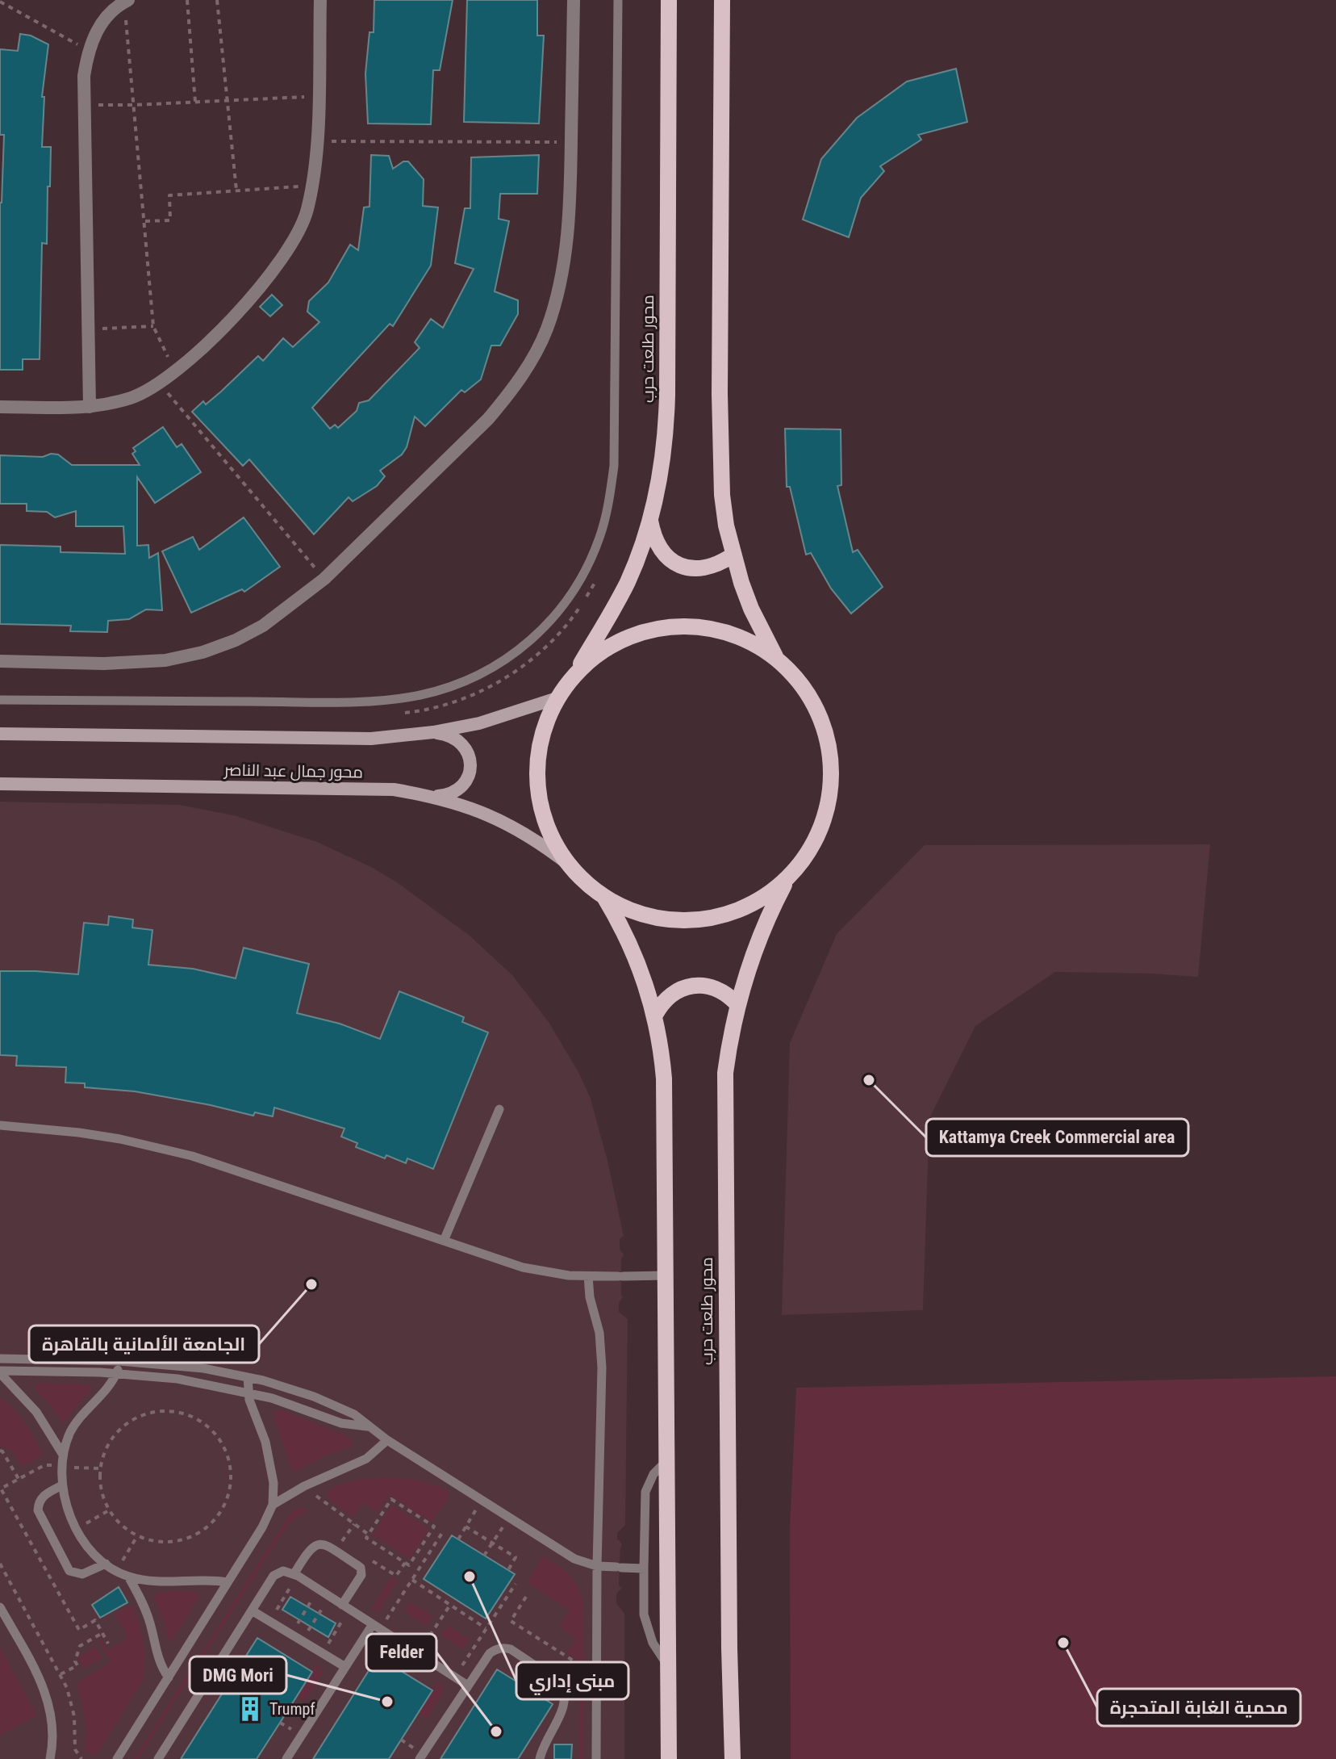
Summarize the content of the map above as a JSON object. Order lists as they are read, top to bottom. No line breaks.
{"streets":{"main road":["محور طلعت حرب","محور جمال عبد الناصر"]},"places":{"other":["Kattamya Creek Commercial area","الجامعة الألمانية بالقاهرة","مبنى إداري","محمية الغابة المتحجرة","DMG Mori","Felder"],"building":["Trumpf"]}}
